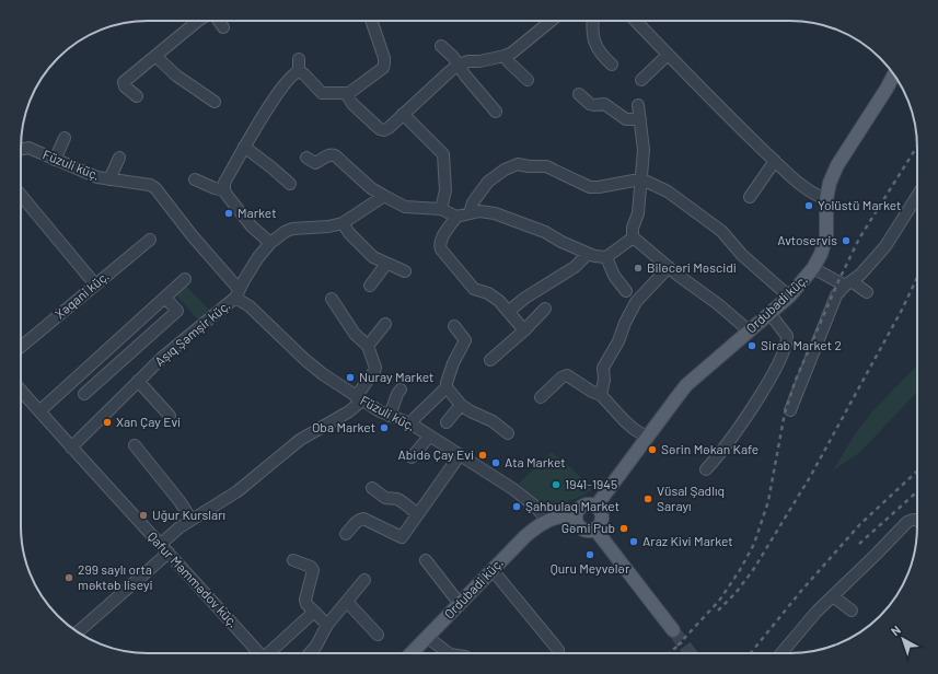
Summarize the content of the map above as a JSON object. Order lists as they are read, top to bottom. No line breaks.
{"streets":{"main road":["Ordubadi küç."],"street":["Füzuli küç.","Xəqani küç.","Aşıq Şəmşir küç.","Qafur Məmmədov küç."]},"crossings":[["Füzuli küç.","Ordubadi küç."],["Füzuli küç.","Aşıq Şəmşir küç."],["Aşıq Şəmşir küç.","Qafur Məmmədov küç."]],"places":["Yolüstü Market","Market","Avtoservis","Biləcəri Məscidi","Sirab Market 2","Nuray Market","Xan Çay Evi","Oba Market","Sərin Məkan Kafe","Abidə Çay Evi","Ata Market","1941-1945","Vüsal Şadlıq Sarayı","Şahbulaq Market","Uğur Kursları","Gəmi Pub","Araz Kivi Market","Quru Meyvələr","299 saylı orta məktəb liseyi"],"north":"top left"}
